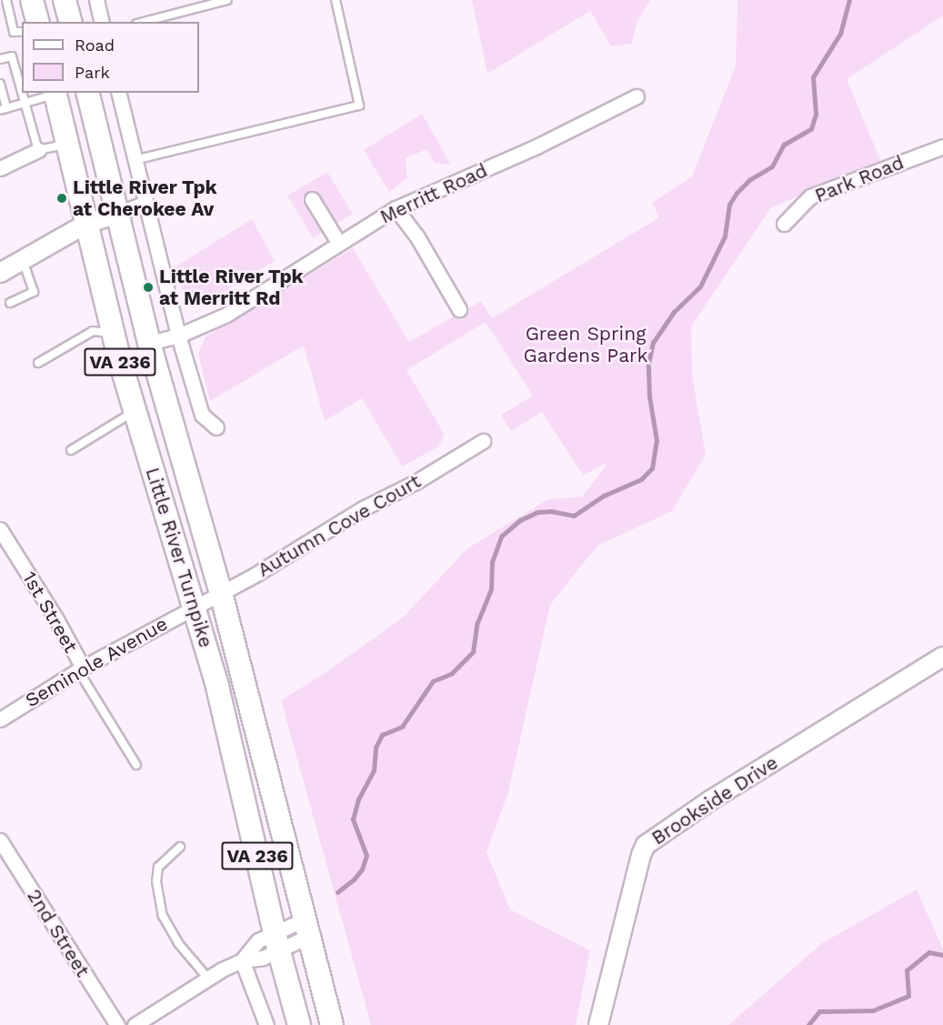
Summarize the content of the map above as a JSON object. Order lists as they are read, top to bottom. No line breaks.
{"streets":{"main road":["VA 236","Little River Turnpike"],"street":["Park Road","Merritt Road","Autumn Cove Court","1st Street","Seminole Avenue","Brookside Drive","2nd Street"]},"crossings":[["Merritt Road","Little River Turnpike"],["Autumn Cove Court","Little River Turnpike"],["Autumn Cove Court","Seminole Avenue"],["Little River Turnpike","Seminole Avenue"],["1st Street","Seminole Avenue"]],"parks":["Green Spring Gardens Park"],"places":["Little River Tpk at Cherokee Av","Little River Tpk at Merritt Rd"],"legend":["Road","Park"]}
